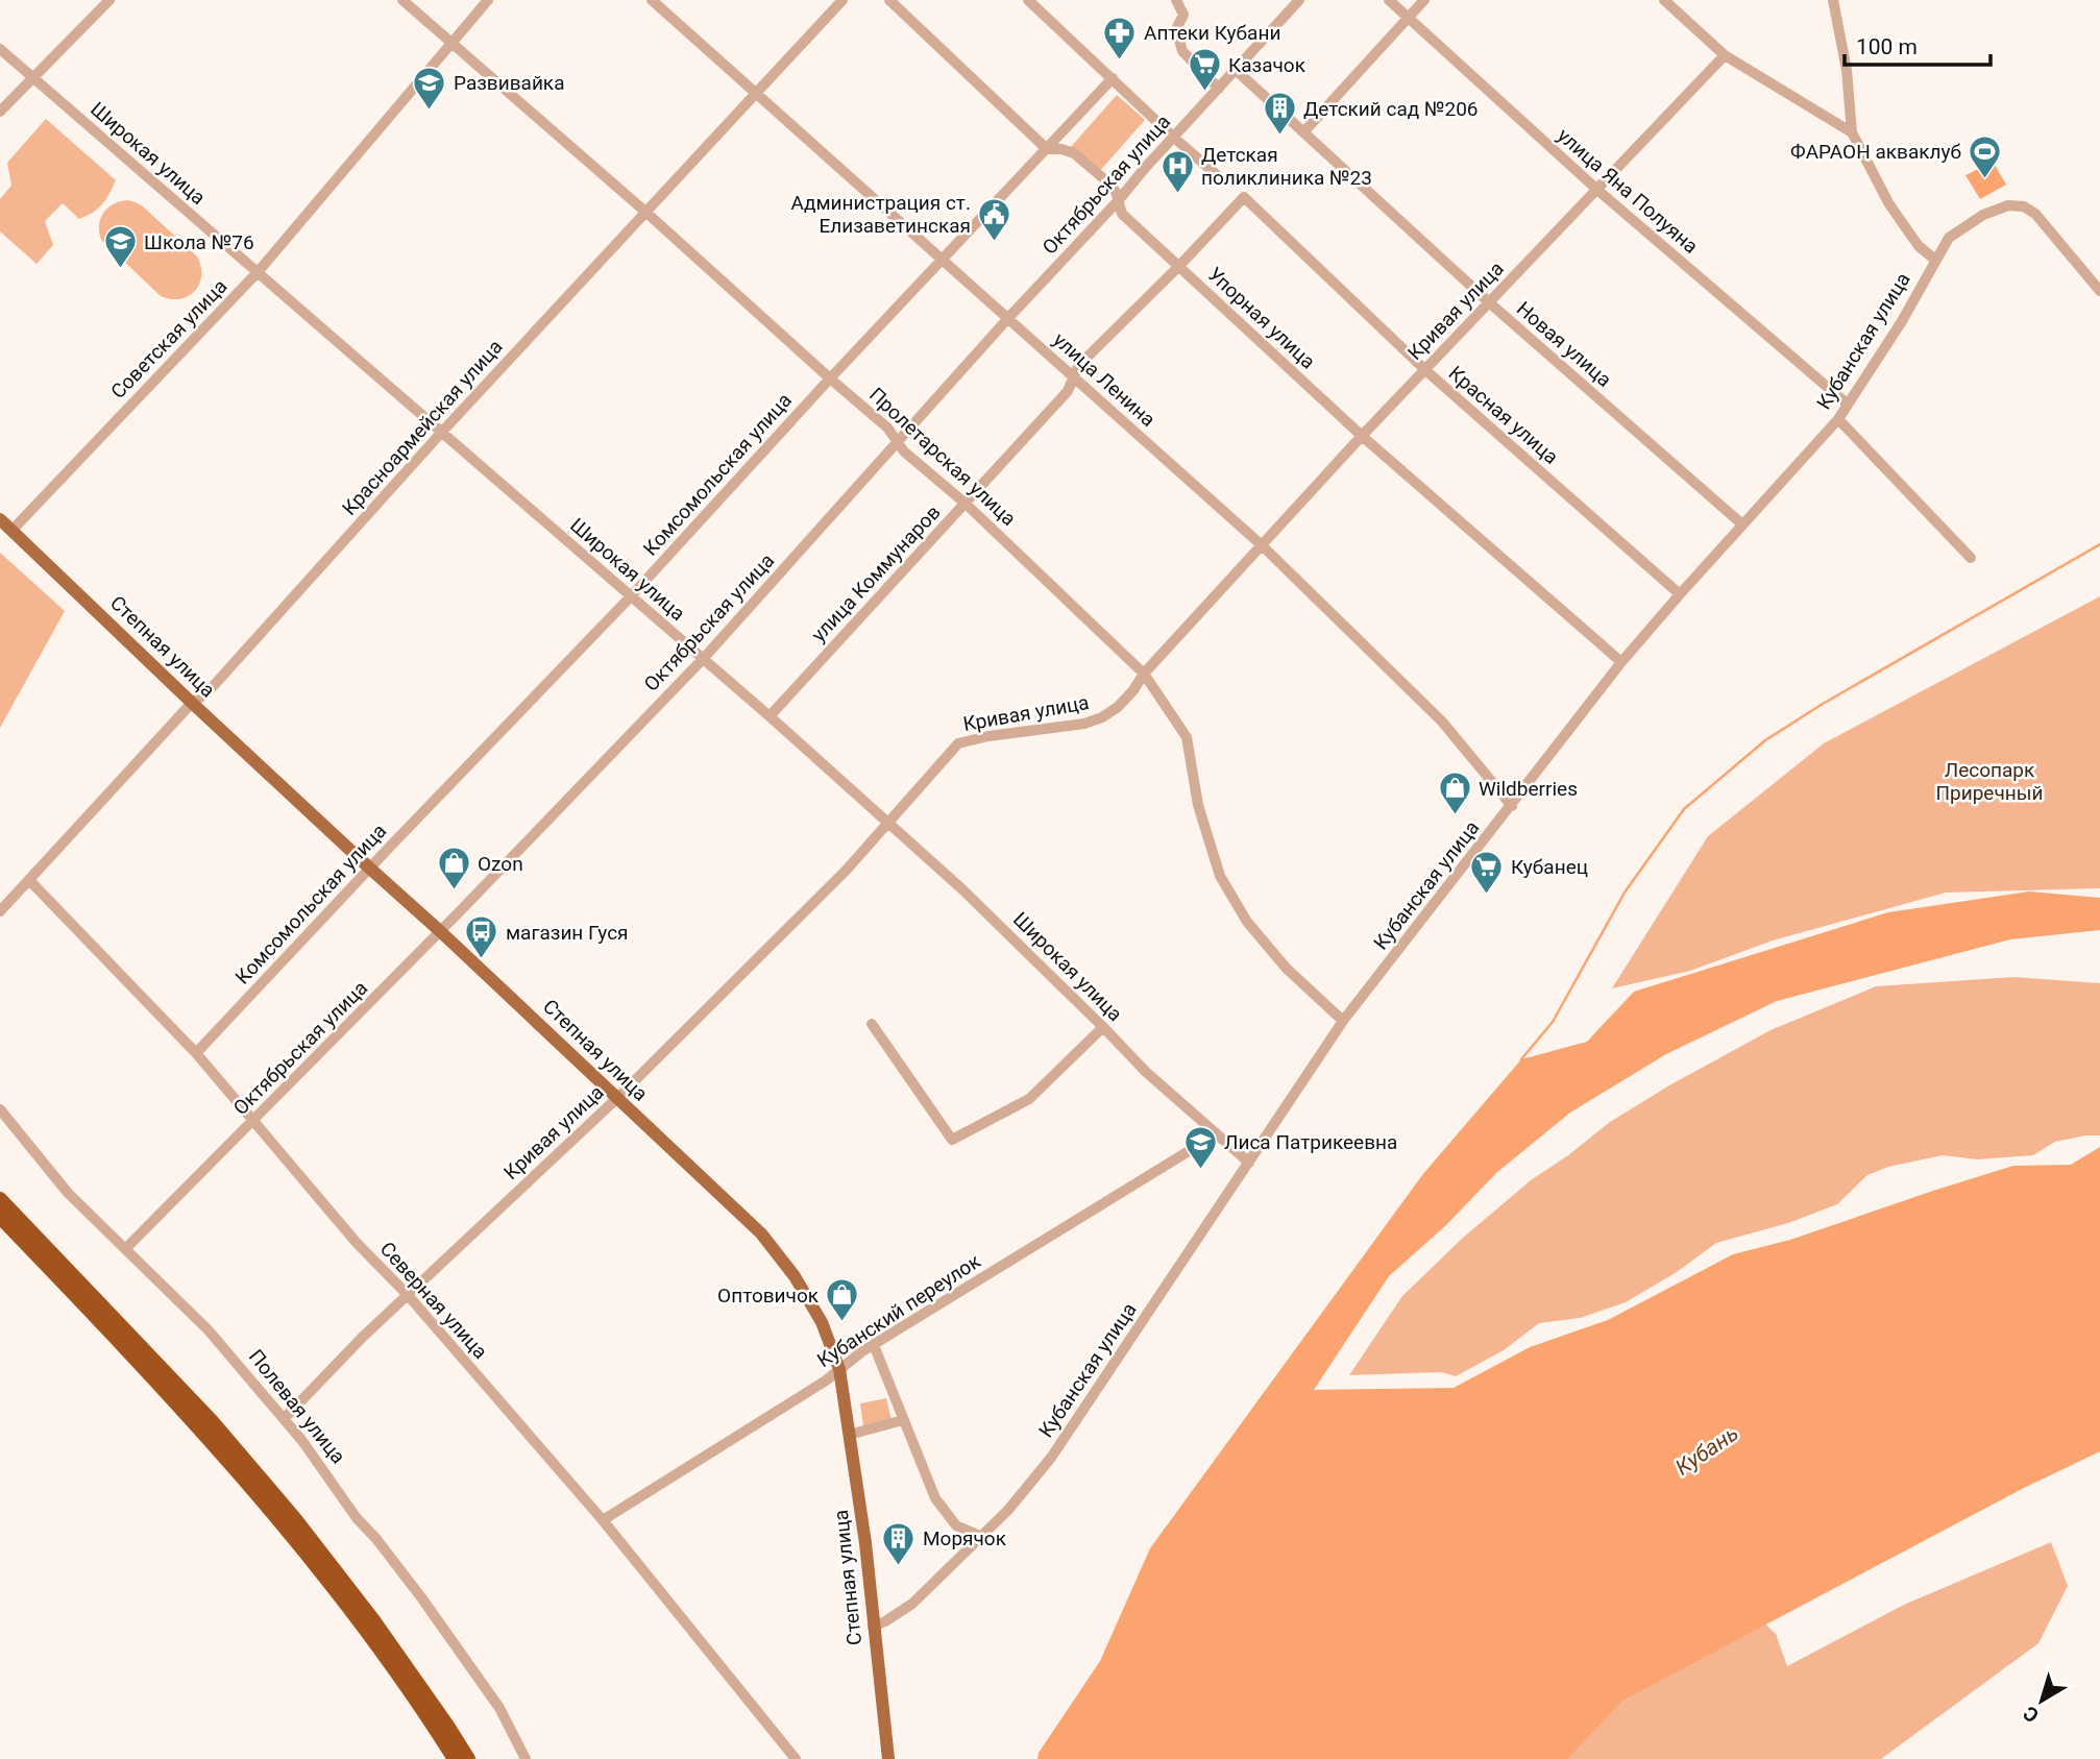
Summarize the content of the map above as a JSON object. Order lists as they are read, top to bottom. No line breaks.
{"streets":{"main road":["Степная улица"],"street":["Широкая улица","Октябрьская улица","улица Яна Полуяна","Кривая улица","Упорная улица","Советская улица","Кубанская улица","Новая улица","улица Ленина","Красная улица","Красноармейская улица","Пролетарская улица","Комсомольская улица","улица Коммунаров","Северная улица","Кубанский переулок","Полевая улица"]},"crossings":[["Широкая улица","Октябрьская улица"],["Широкая улица","Кривая улица"],["Широкая улица","Советская улица"],["Широкая улица","Кубанская улица"],["Широкая улица","Красноармейская улица"],["Широкая улица","Комсомольская улица"],["Широкая улица","улица Коммунаров"],["Широкая улица","Кубанский переулок"],["Октябрьская улица","Упорная улица"],["Октябрьская улица","Новая улица"],["Октябрьская улица","улица Ленина"],["Октябрьская улица","Пролетарская улица"],["Октябрьская улица","Степная улица"],["Октябрьская улица","Северная улица"],["Октябрьская улица","Полевая улица"],["улица Яна Полуяна","Кривая улица"],["улица Яна Полуяна","Кубанская улица"],["Кривая улица","Упорная улица"],["Кривая улица","Новая улица"],["Кривая улица","улица Ленина"],["Кривая улица","Красная улица"],["Кривая улица","Пролетарская улица"],["Кривая улица","Степная улица"],["Кривая улица","Северная улица"],["Кривая улица","Полевая улица"],["Упорная улица","Кубанская улица"],["Упорная улица","Комсомольская улица"],["Упорная улица","улица Коммунаров"],["Советская улица","Пролетарская улица"],["Советская улица","Степная улица"],["Кубанская улица","Новая улица"],["Кубанская улица","улица Ленина"],["Кубанская улица","Красная улица"],["Кубанская улица","Пролетарская улица"],["Кубанская улица","Степная улица"],["улица Ленина","Красноармейская улица"],["улица Ленина","Комсомольская улица"],["улица Ленина","улица Коммунаров"],["Красная улица","улица Коммунаров"],["Красноармейская улица","Пролетарская улица"],["Красноармейская улица","Степная улица"],["Красноармейская улица","Северная улица"],["Пролетарская улица","Комсомольская улица"],["Пролетарская улица","улица Коммунаров"],["Комсомольская улица","Степная улица"],["Комсомольская улица","Северная улица"],["Степная улица","Кубанский переулок"],["Северная улица","Кубанский переулок"]],"water":["Кубань"],"parks":["Лесопарк Приречный"],"places":{"pharmacy":["Аптеки Кубани"],"supermarket":["Казачок","Кубанец"],"school or university":["Развивайка","Школа №76","Лиса Патрикеевна"],"building":["Детский сад №206","Морячок"],"sports":["ФАРАОН акваклуб"],"hospital":["Детская поликлиника №23"],"public building":["Администрация ст. Елизаветинская"],"shop":["Wildberries","Ozon","Оптовичок"],"bus stop":["магазин Гуся"]},"scale_bar":"100 m","north":"bottom left"}
